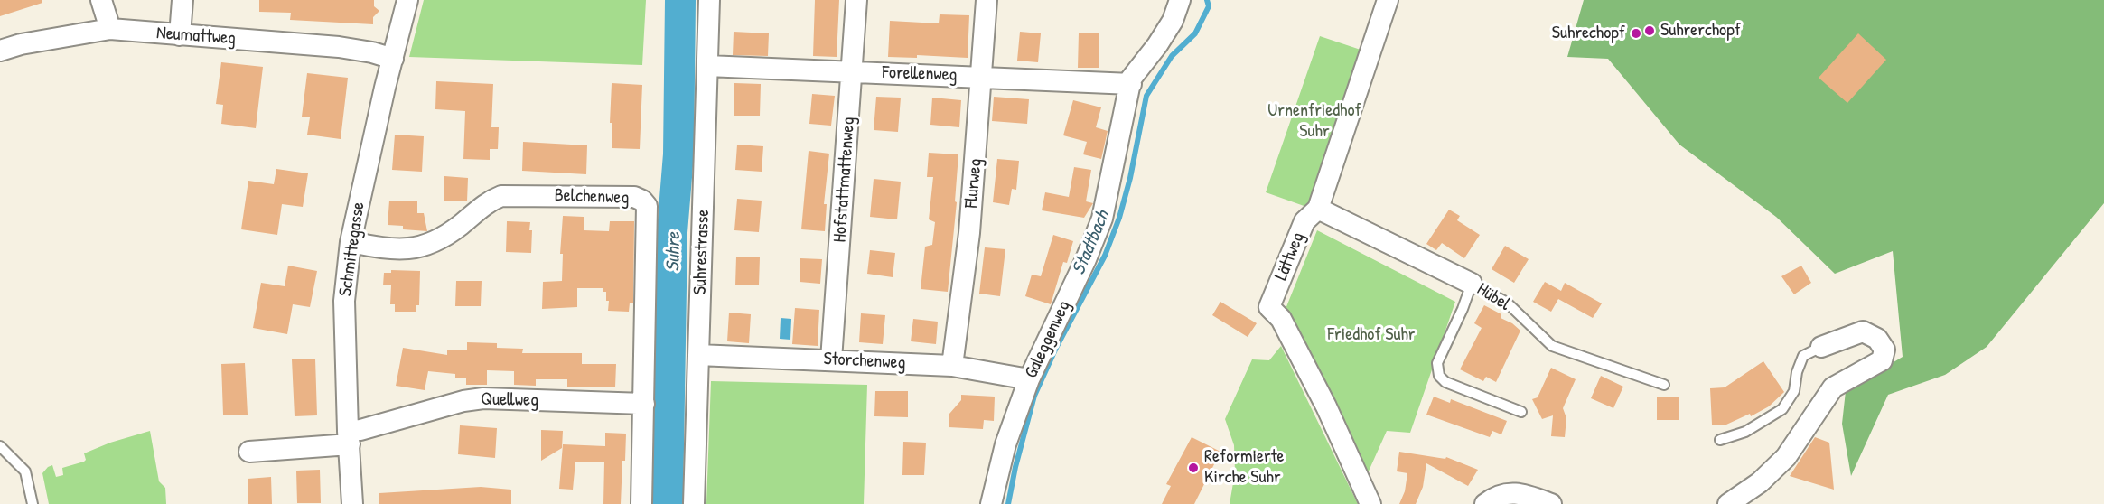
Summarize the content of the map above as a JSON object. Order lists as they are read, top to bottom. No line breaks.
{"streets":{"street":["Neumattweg","Forellenweg","Hofstattmattenweg","Flurweg","Belchenweg","Schmittegasse","Suhrestrasse","Lättweg","Hübel","Galeggenweg","Storchenweg","Quellweg"]},"crossings":[["Neumattweg","Schmittegasse"],["Forellenweg","Hofstattmattenweg"],["Forellenweg","Flurweg"],["Forellenweg","Suhrestrasse"],["Forellenweg","Galeggenweg"],["Hofstattmattenweg","Storchenweg"],["Flurweg","Storchenweg"],["Belchenweg","Schmittegasse"],["Belchenweg","Quellweg"],["Schmittegasse","Quellweg"],["Suhrestrasse","Storchenweg"],["Lättweg","Hübel"],["Galeggenweg","Storchenweg"]],"water":["Stadtbach","Suhre"],"parks":["Urnenfriedhof Suhr","Friedhof Suhr"],"places":["Suhrerchopf","Suhrechopf","Reformierte Kirche Suhr"]}
